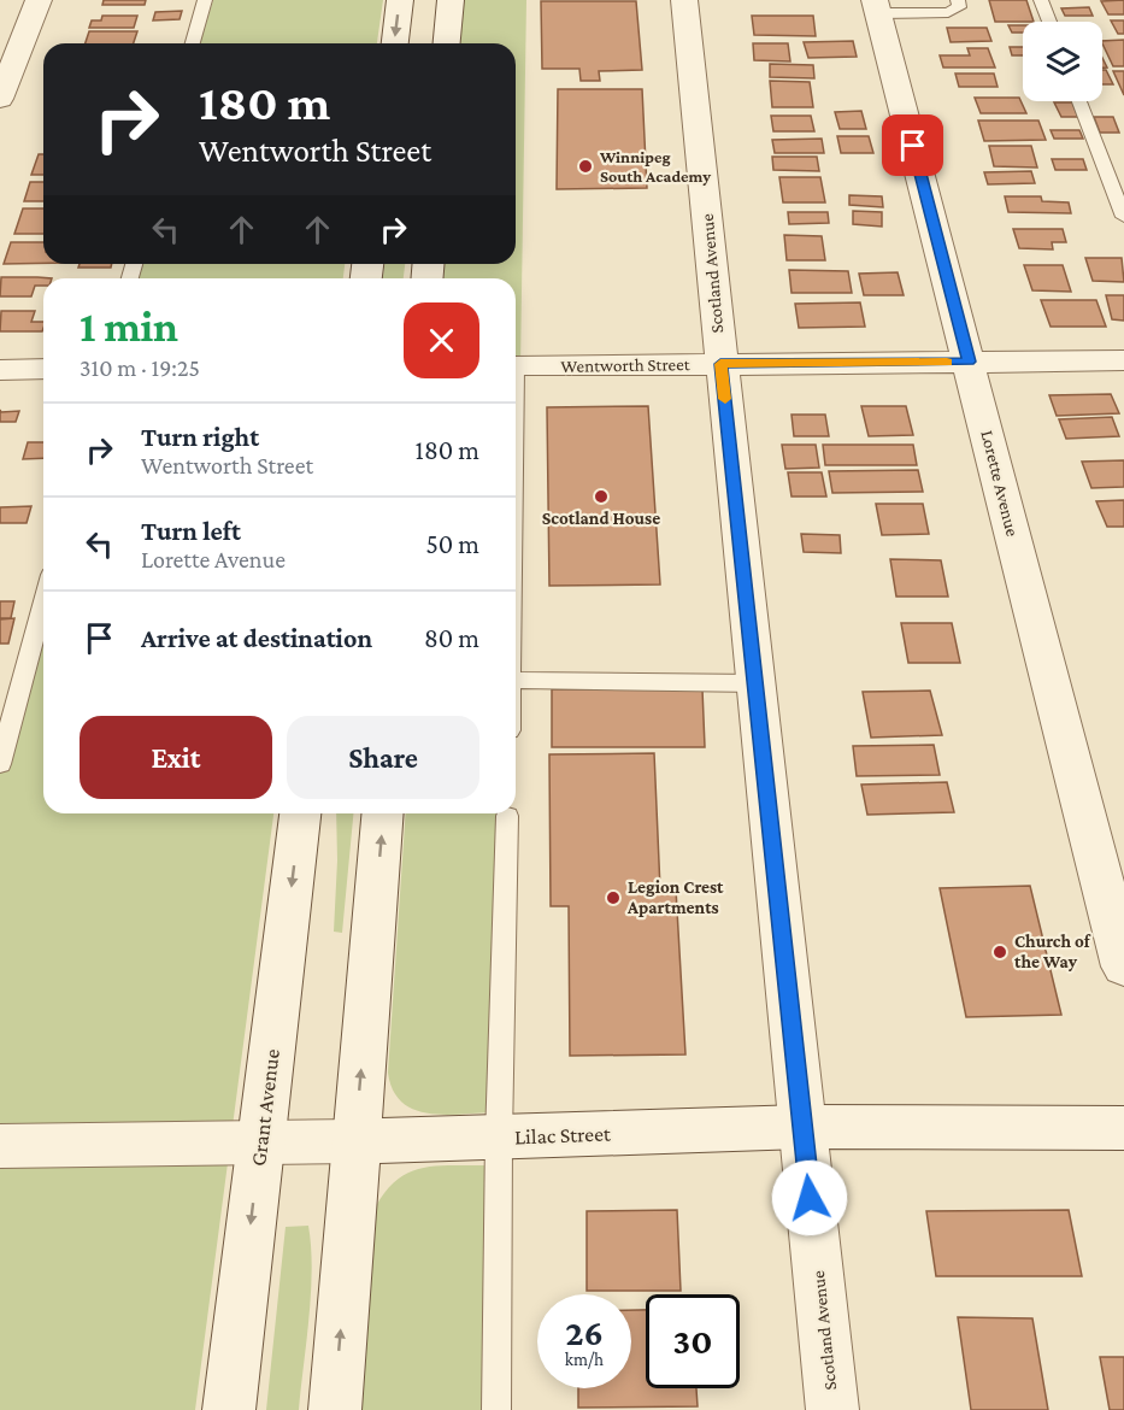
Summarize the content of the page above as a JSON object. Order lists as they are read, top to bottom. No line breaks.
{"streets":{"street":["Scotland Avenue","Wentworth Street","Lorette Avenue","Grant Avenue","Lilac Street"]},"crossings":[["Scotland Avenue","Wentworth Street"],["Scotland Avenue","Lilac Street"],["Wentworth Street","Lorette Avenue"],["Grant Avenue","Lilac Street"]],"places":["Winnipeg South Academy","Scotland House","Legion Crest Apartments","Church of the Way"],"page":{"turn":["180 m","Wentworth Street"],"heading":["1 min","310 m · 19:25"],"list":[{"name":"Turn right","note":"Wentworth Street","value":"180 m"},{"name":"Turn left","note":"Lorette Avenue","value":"50 m"},{"name":"Arrive at destination","value":"80 m"}],"buttons":["Exit","Share"],"speed":"26 km/h","limit":"30"}}
